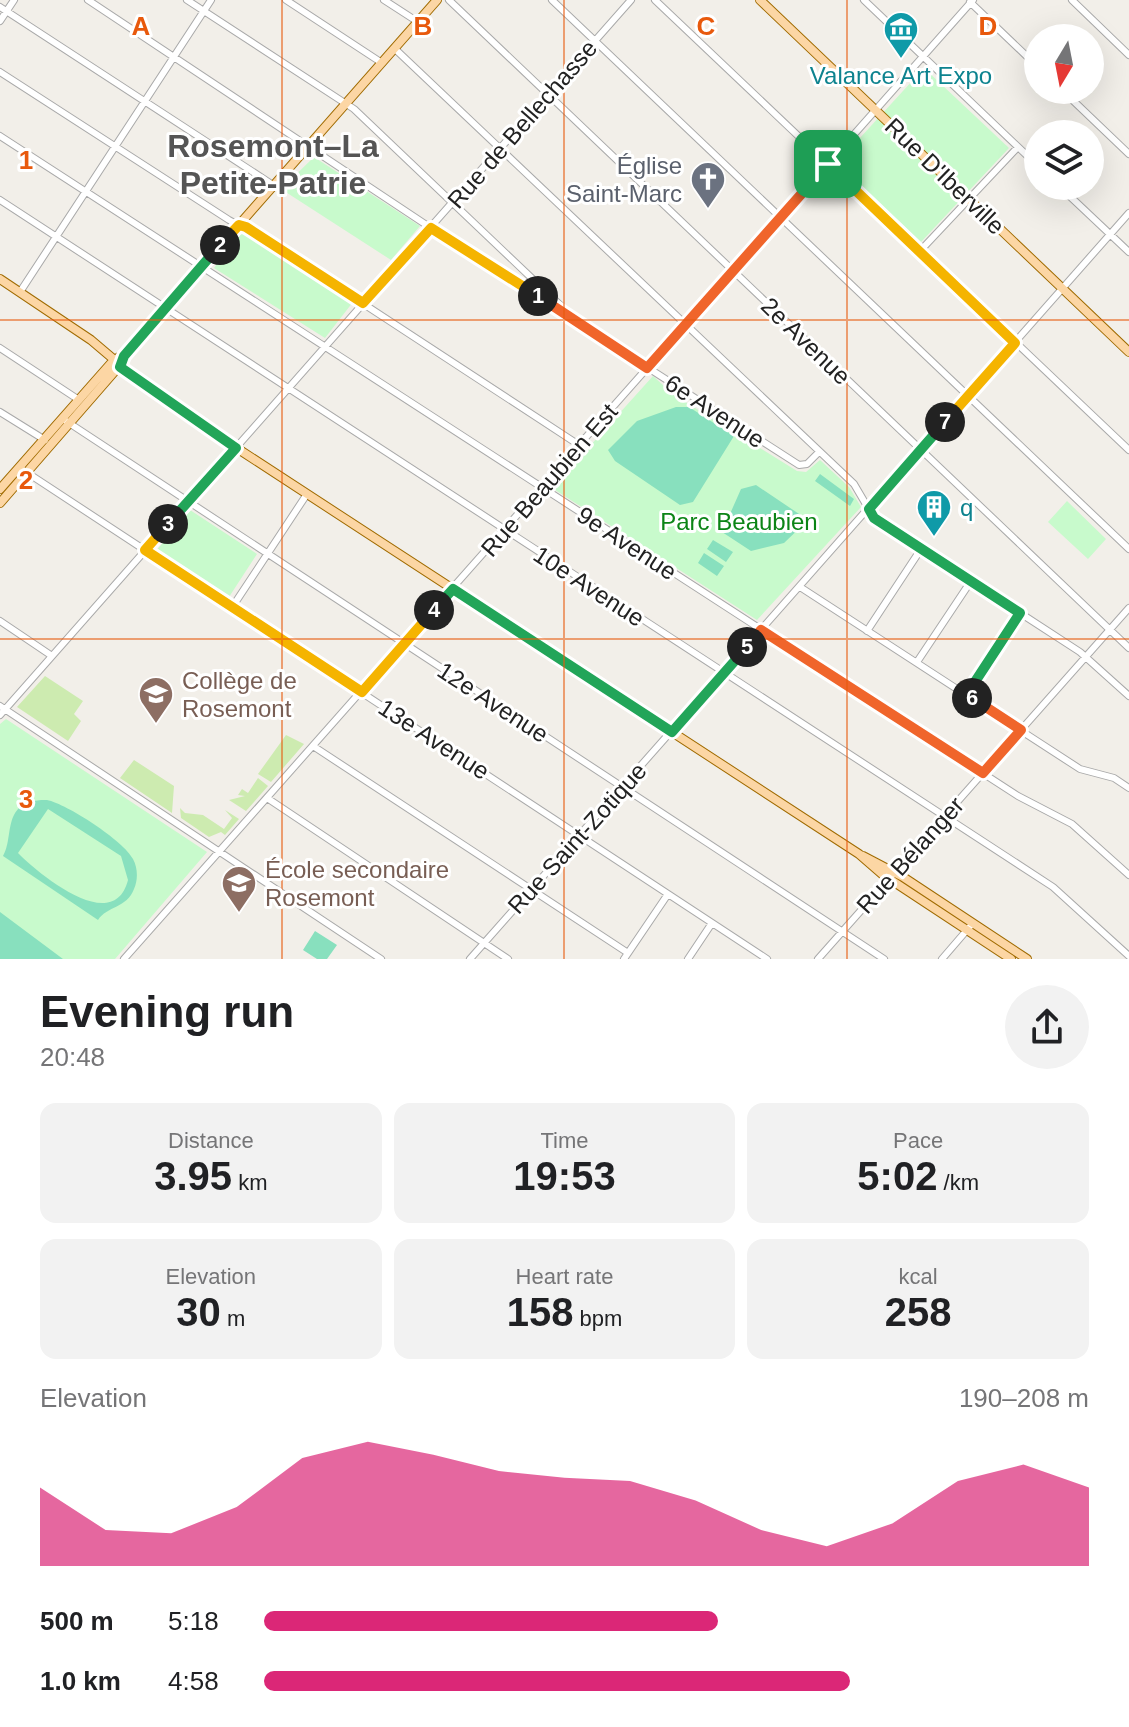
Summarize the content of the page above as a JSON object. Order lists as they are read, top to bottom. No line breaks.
{"streets":{"main road":["Rue D'Iberville"],"street":["Rue de Bellechasse","2e Avenue","6e Avenue","Rue Beaubien Est","9e Avenue","10e Avenue","12e Avenue","13e Avenue","Rue Saint-Zotique","Rue Bélanger"]},"crossings":[["Rue de Bellechasse","2e Avenue"],["Rue de Bellechasse","6e Avenue"],["Rue de Bellechasse","9e Avenue"],["Rue de Bellechasse","10e Avenue"],["Rue de Bellechasse","12e Avenue"],["Rue de Bellechasse","13e Avenue"],["Rue D'Iberville","Rue Beaubien Est"],["Rue D'Iberville","Rue Saint-Zotique"],["2e Avenue","Rue Beaubien Est"],["2e Avenue","Rue Saint-Zotique"],["2e Avenue","Rue Bélanger"],["6e Avenue","Rue Beaubien Est"],["Rue Beaubien Est","9e Avenue"],["Rue Beaubien Est","10e Avenue"],["Rue Beaubien Est","12e Avenue"],["Rue Beaubien Est","13e Avenue"],["9e Avenue","Rue Saint-Zotique"],["9e Avenue","Rue Bélanger"],["10e Avenue","Rue Saint-Zotique"],["10e Avenue","Rue Bélanger"],["12e Avenue","Rue Saint-Zotique"],["12e Avenue","Rue Bélanger"],["13e Avenue","Rue Saint-Zotique"]],"districts":["Rosemont–La Petite-Patrie"],"parks":["Parc Beaubien"],"places":{"museum":["Valance Art Expo"],"church":["Église Saint-Marc"],"building":["q"],"school or university":["Collège de Rosemont","École secondaire Rosemont"]},"north":"bottom","page":{"pins":["2","1","7","3","4","5","6"],"heading":["Evening run","20:48"],"stats":[["Distance","3.95 km"],["Time","19:53"],["Pace","5:02 /km"],["Elevation","30 m"],["Heart rate","158 bpm"],["kcal","258"]],"chart":["Elevation","190–208 m"],"list":[{"name":"500 m","note":"5:18"},{"name":"1.0 km","note":"4:58"}]},"grid":{"columns":["A","B","C","D"],"rows":["1","2","3"]}}
